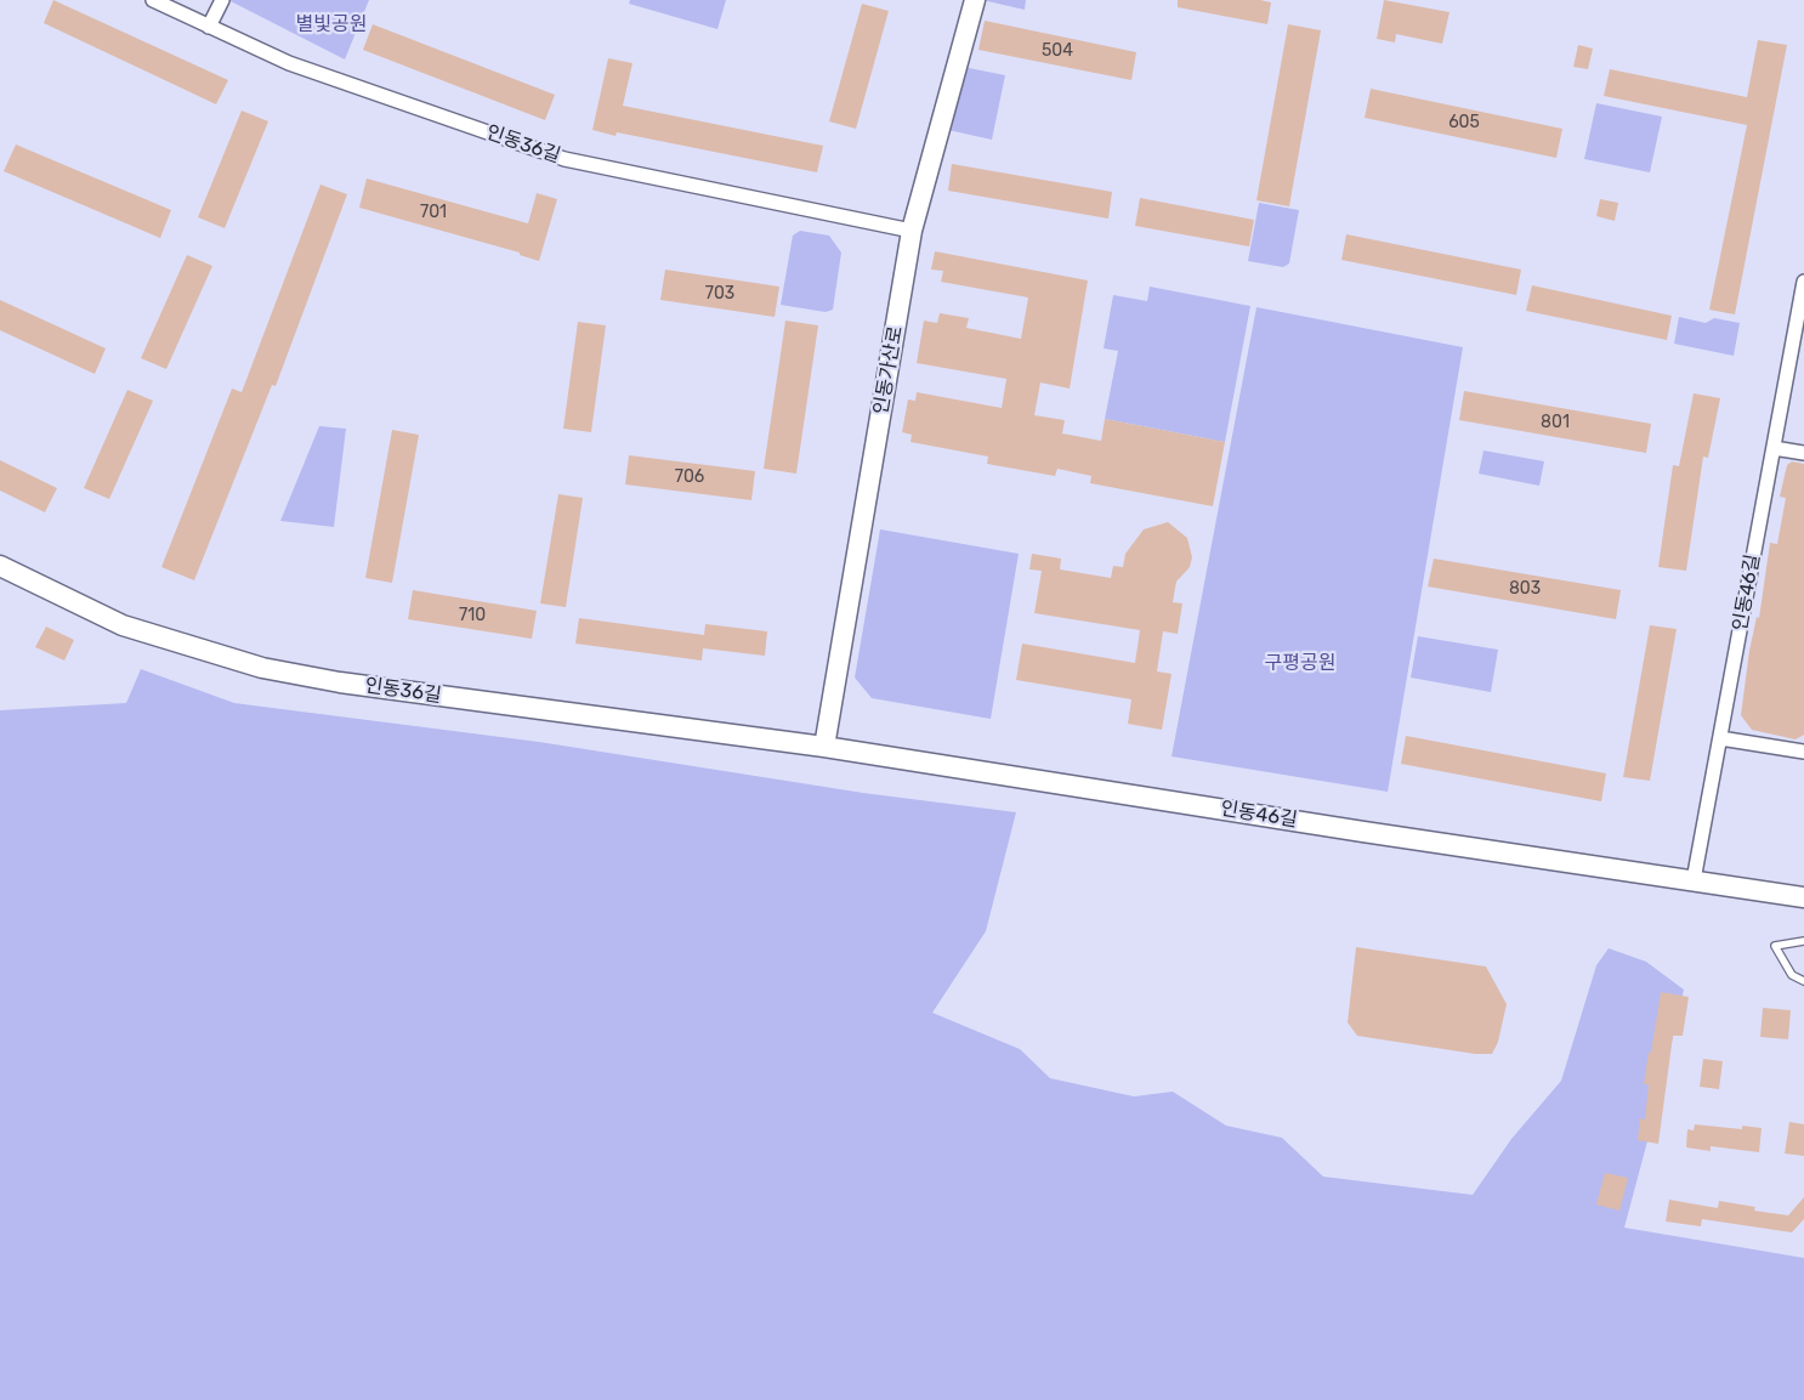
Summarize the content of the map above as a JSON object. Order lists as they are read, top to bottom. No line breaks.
{"streets":{"street":["인동36길","인동가산로","인동46길"]},"crossings":[["인동36길","인동가산로"],["인동36길","인동46길"],["인동가산로","인동46길"]],"parks":["별빛공원","구평공원"],"house_numbers":["504","605","701","703","801","706","803","710"]}
